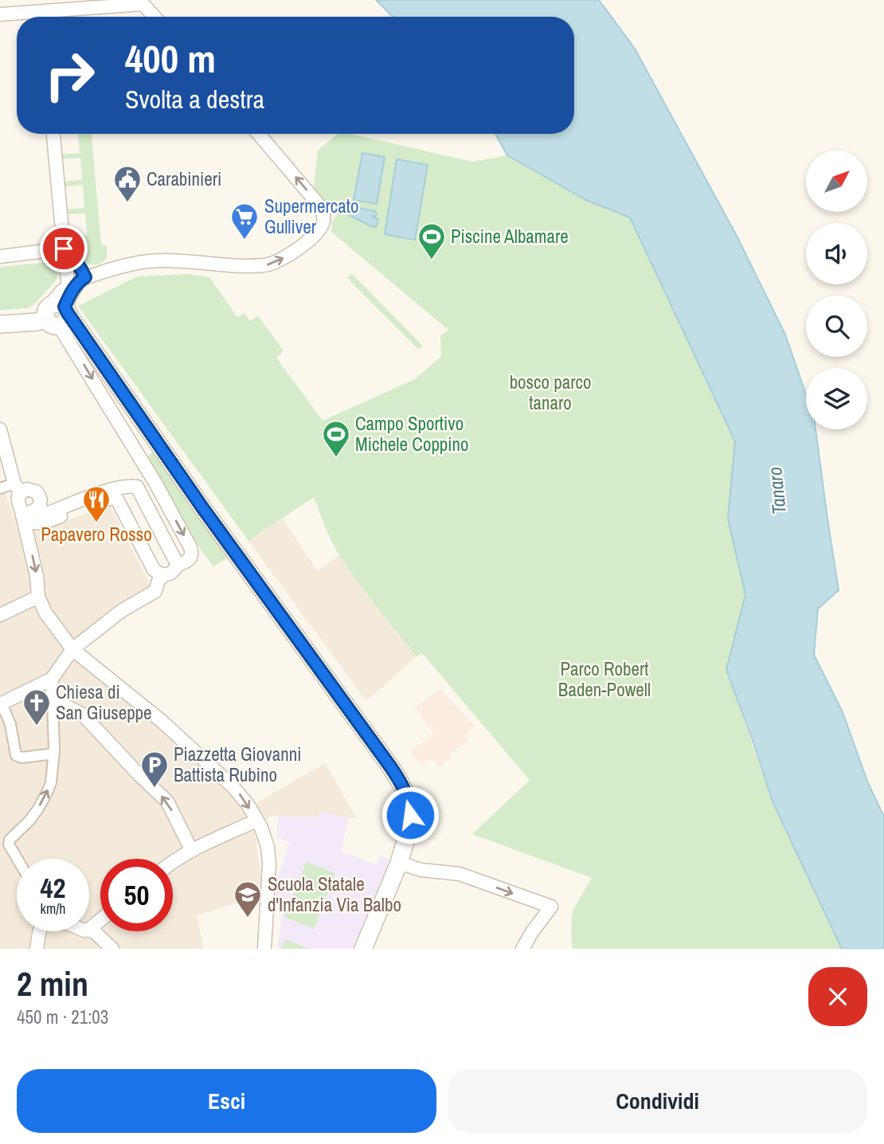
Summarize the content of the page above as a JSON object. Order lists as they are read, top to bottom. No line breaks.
{"water":["Tanaro"],"parks":["bosco parco tanaro","Parco Robert Baden-Powell"],"places":{"public building":["Carabinieri"],"supermarket":["Supermercato Gulliver"],"sports":["Piscine Albamare","Campo Sportivo Michele Coppino"],"restaurant":["Papavero Rosso"],"church":["Chiesa di San Giuseppe"],"parking":["Piazzetta Giovanni Battista Rubino"],"school or university":["Scuola Statale d'Infanzia Via Balbo"]},"north":"top right","page":{"turn":["400 m","Svolta a destra"],"speed":"42 km/h","limit":"50","heading":["2 min","450 m · 21:03"],"buttons":["Esci","Condividi"]}}
